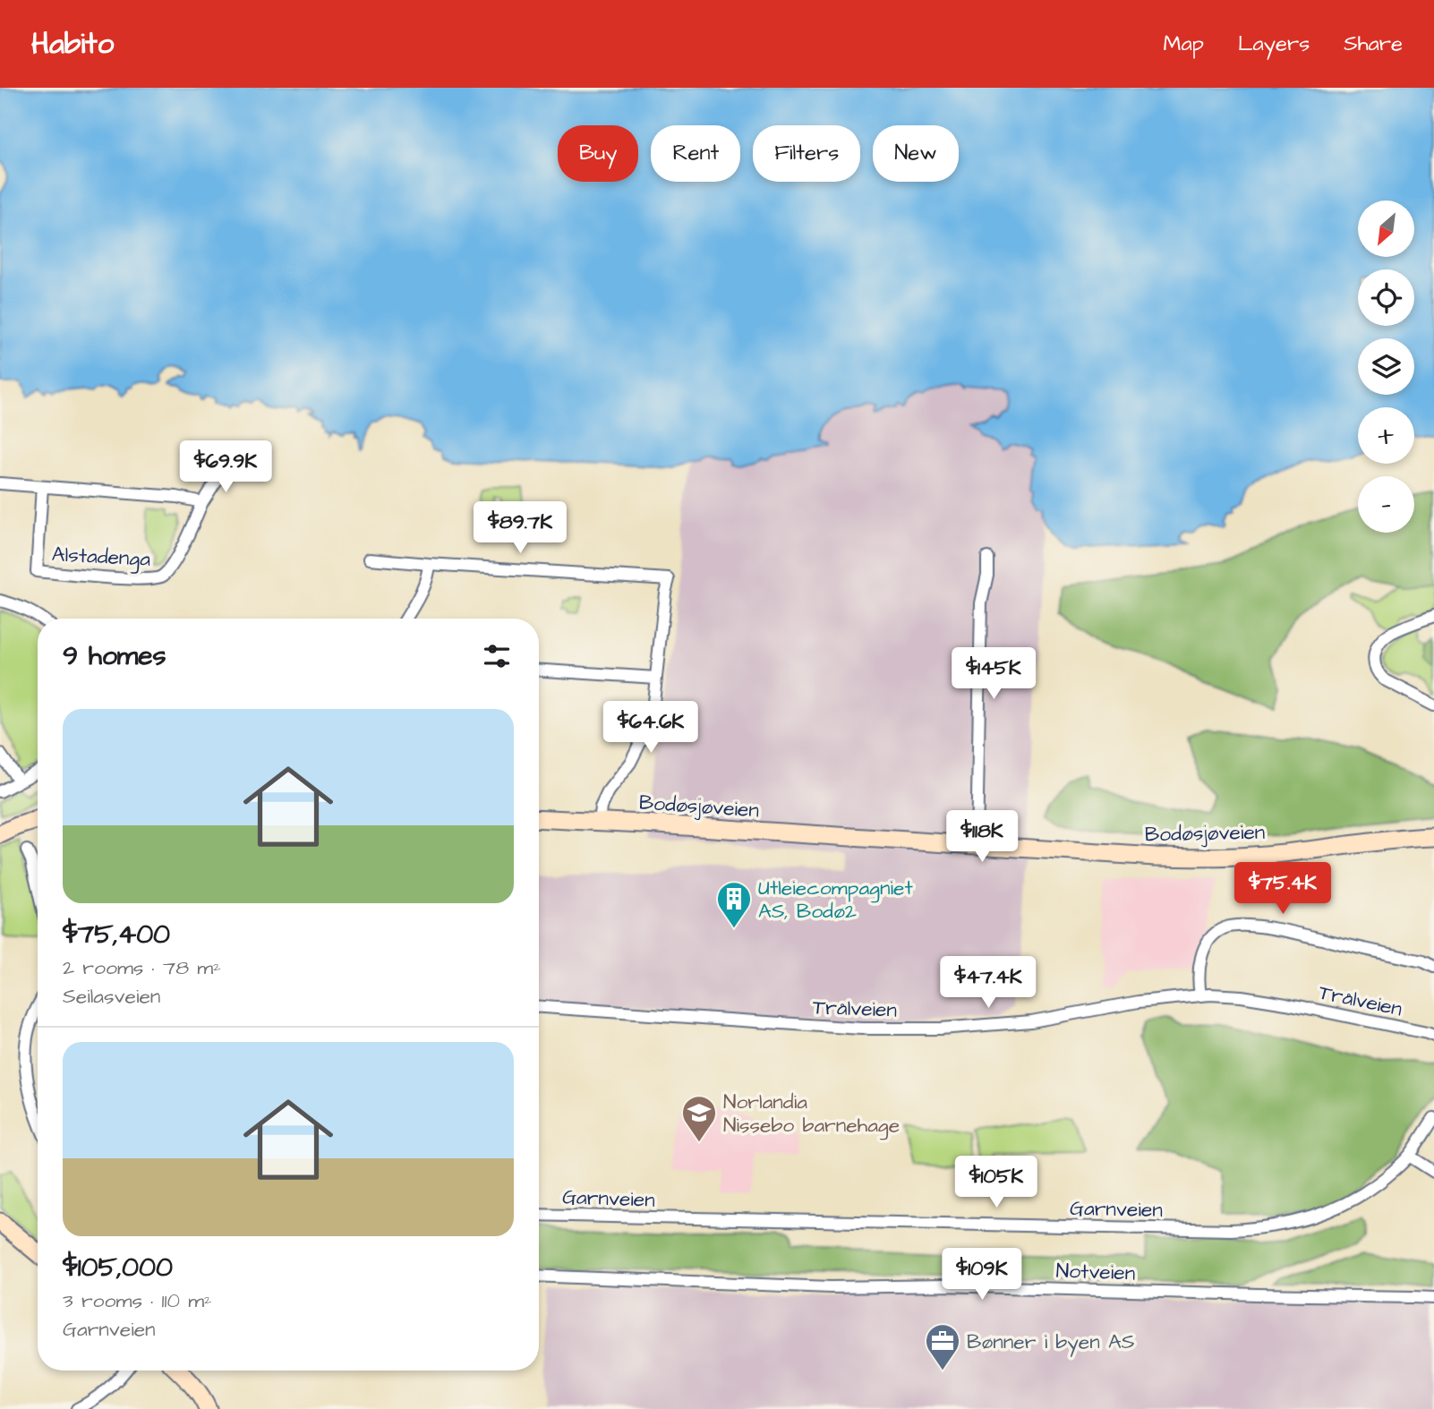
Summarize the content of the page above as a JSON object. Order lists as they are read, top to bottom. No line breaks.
{"streets":{"street":["Alstadenga","Bodøsjøveien","Trålveien","Garnveien","Notveien"]},"places":{"building":["Utleiecompagniet AS, Bodø2"],"school or university":["Norlandia Nissebo barnehage"],"office":["Bønner i byen AS"]},"north":"bottom left","page":{"header":"Habito","nav":["Map","Layers","Share"],"chip":["Buy","Rent","Filters","New"],"map_buttons":["+","−"],"price":["$69.9K","$89.7K","$145K","$64.6K","$118K","$75.4K","$47.4K","$105K","$109K"],"heading":"9 homes","list":[{"name":"$75,400","note":"2 rooms · 78 m² · Seilasveien"},{"name":"$105,000","note":"3 rooms · 110 m² · Garnveien"}]}}
